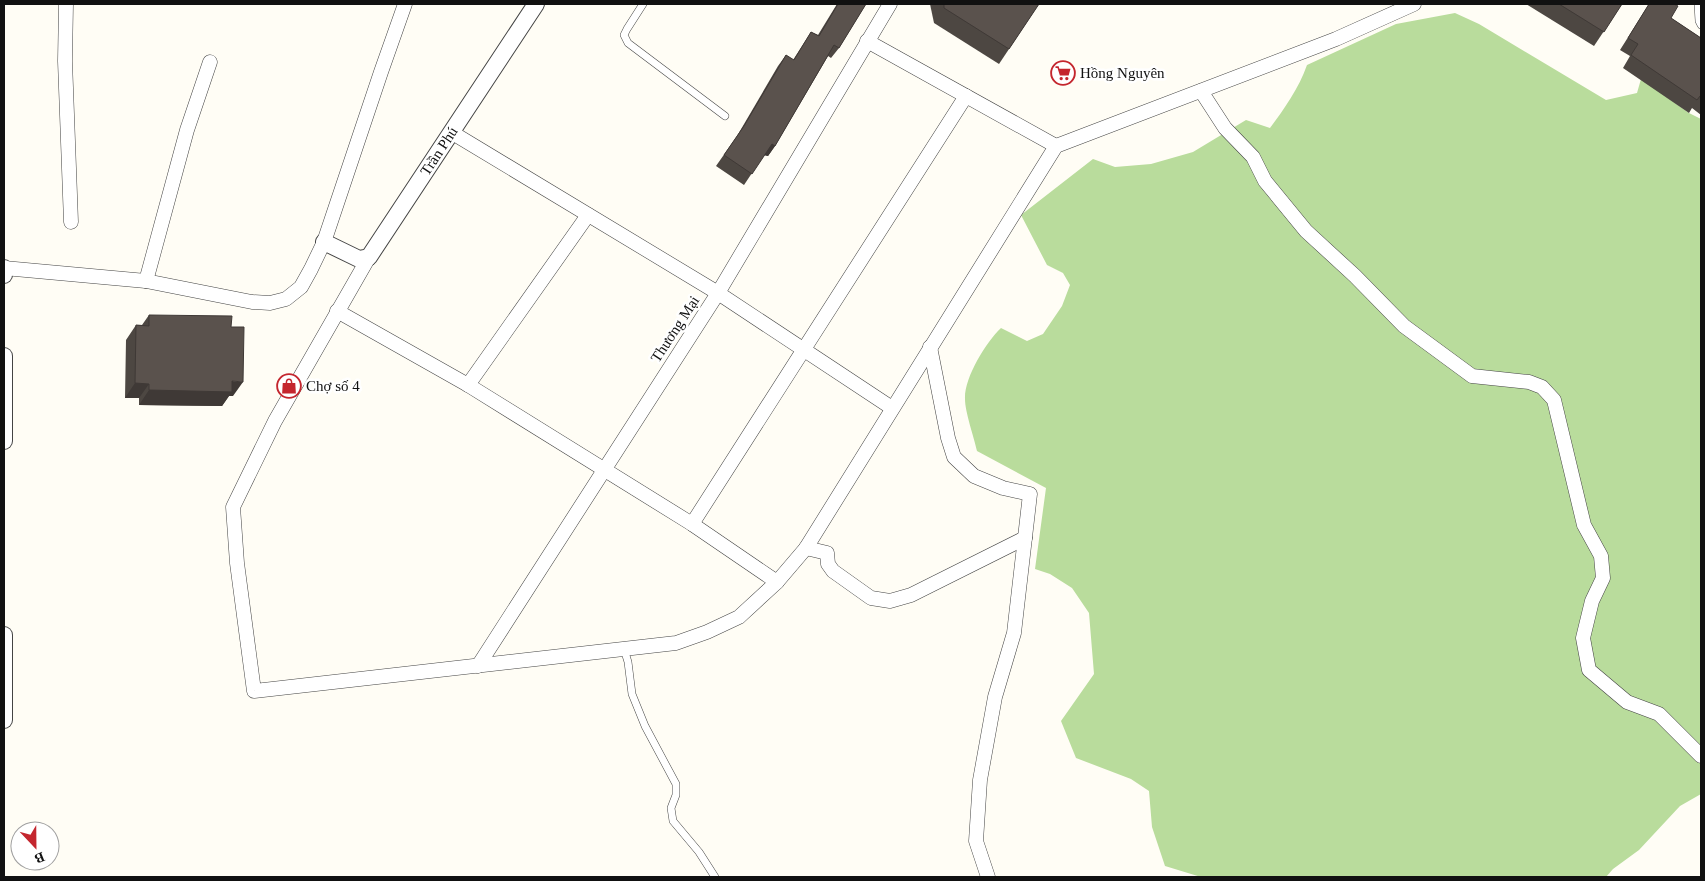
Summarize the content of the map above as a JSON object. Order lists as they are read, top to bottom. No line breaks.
{"streets":{"street":["Trần Phú","Thương Mại"]},"places":{"supermarket":["Hồng Nguyên"],"shop":["Chợ số 4"]},"north":"bottom"}
